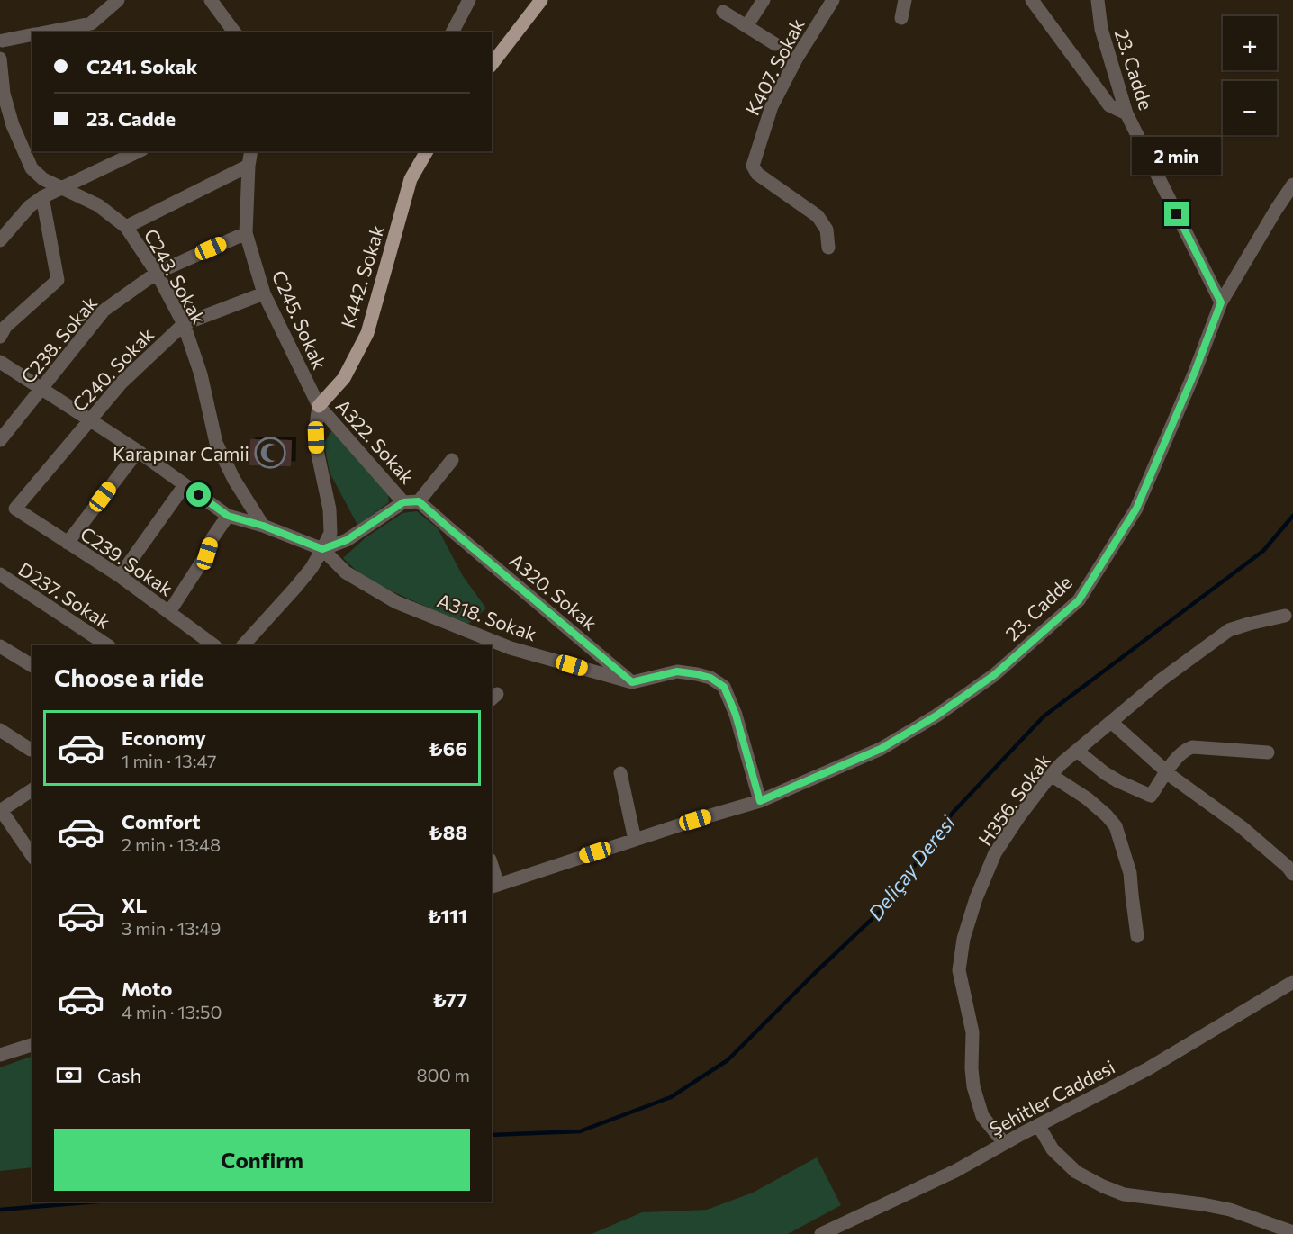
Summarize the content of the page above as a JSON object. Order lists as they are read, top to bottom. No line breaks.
{"streets":{"main road":["K442. Sokak"],"street":["K407. Sokak","23. Cadde","C243. Sokak","C245. Sokak","C238. Sokak","C240. Sokak","A322. Sokak","C239. Sokak","A320. Sokak","D237. Sokak","A318. Sokak","H356. Sokak","Şehitler Caddesi"]},"crossings":[["23. Cadde","A318. Sokak"],["C243. Sokak","C238. Sokak"],["C243. Sokak","C240. Sokak"],["K442. Sokak","C245. Sokak"],["K442. Sokak","A322. Sokak"],["C245. Sokak","C238. Sokak"],["C245. Sokak","C240. Sokak"],["C245. Sokak","A322. Sokak"],["C240. Sokak","C239. Sokak"],["A320. Sokak","A318. Sokak"],["H356. Sokak","Şehitler Caddesi"]],"water":["Deliçay Deresi"],"places":{"mosque":["Karapınar Camii"]},"page":{"map_buttons":["+","−"],"banner":["C241. Sokak","23. Cadde"],"bubble":"2 min","heading":"Choose a ride","list":[{"name":"Economy","note":"1 min · 13:47","value":"₺66"},{"name":"Comfort","note":"2 min · 13:48","value":"₺88"},{"name":"XL","note":"3 min · 13:49","value":"₺111"},{"name":"Moto","note":"4 min · 13:50","value":"₺77"}],"pay":["Cash","800 m"],"buttons":"Confirm"}}
